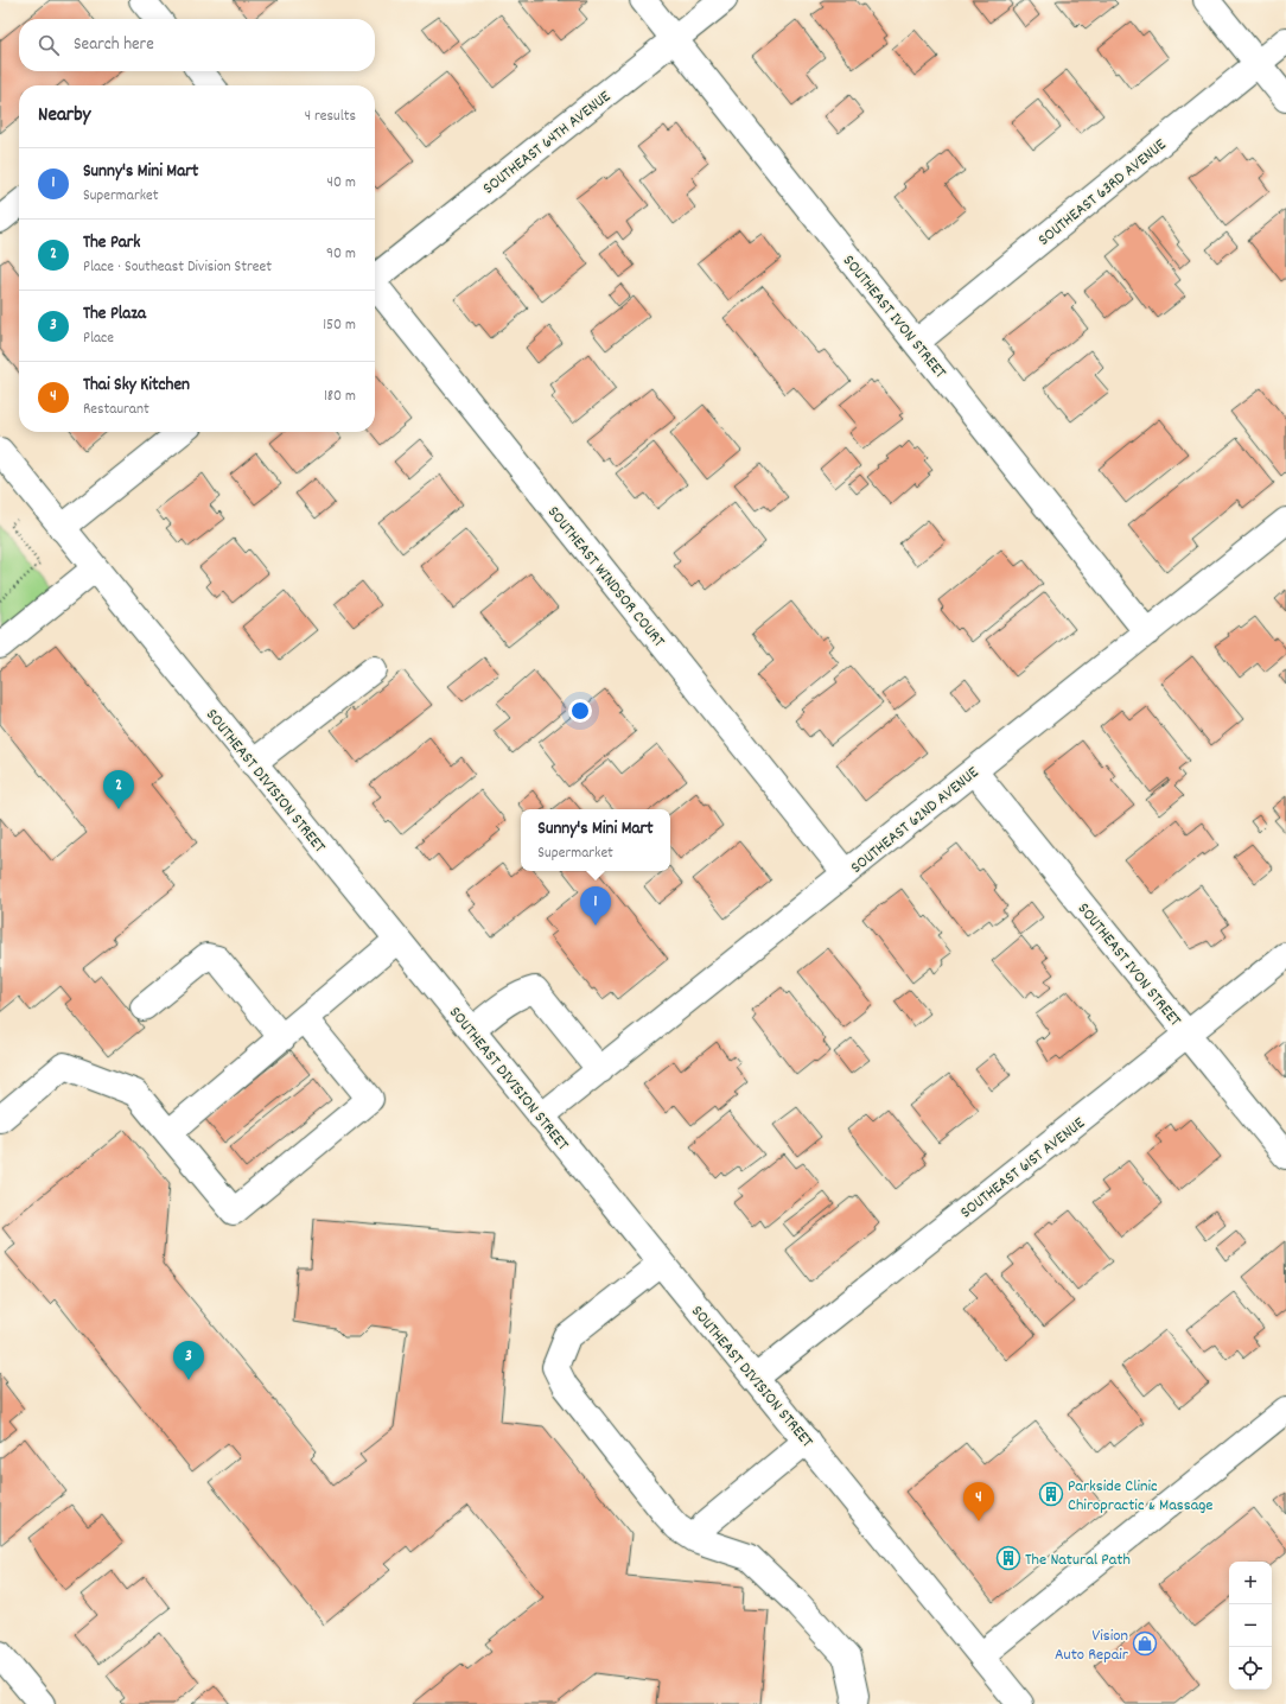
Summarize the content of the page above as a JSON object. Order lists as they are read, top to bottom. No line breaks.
{"streets":{"street":["SOUTHEAST 64TH AVENUE","SOUTHEAST 63RD AVENUE","SOUTHEAST IVON STREET","SOUTHEAST WINDSOR COURT","SOUTHEAST DIVISION STREET","SOUTHEAST 62ND AVENUE","SOUTHEAST 61ST AVENUE"]},"crossings":[["SOUTHEAST 64TH AVENUE","SOUTHEAST IVON STREET"],["SOUTHEAST 63RD AVENUE","SOUTHEAST IVON STREET"],["SOUTHEAST IVON STREET","SOUTHEAST 62ND AVENUE"],["SOUTHEAST IVON STREET","SOUTHEAST 61ST AVENUE"],["SOUTHEAST WINDSOR COURT","SOUTHEAST 62ND AVENUE"],["SOUTHEAST DIVISION STREET","SOUTHEAST 62ND AVENUE"],["SOUTHEAST DIVISION STREET","SOUTHEAST 61ST AVENUE"]],"places":{"building":["Parkside Clinic Chiropractic & Massage","The Natural Path"],"shop":["Vision Auto Repair"]},"page":{"search":"Search here","heading":["Nearby","4 results"],"list":[{"mark":"1","name":"Sunny's Mini Mart","note":"Supermarket","value":"40 m"},{"mark":"2","name":"The Park","note":"Place · Southeast Division Street","value":"90 m"},{"mark":"3","name":"The Plaza","note":"Place","value":"150 m"},{"mark":"4","name":"Thai Sky Kitchen","note":"Restaurant","value":"180 m"}],"pins":["2","1","3","4"],"popup":["Sunny's Mini Mart","Supermarket"],"map_buttons":["+","−"]}}
